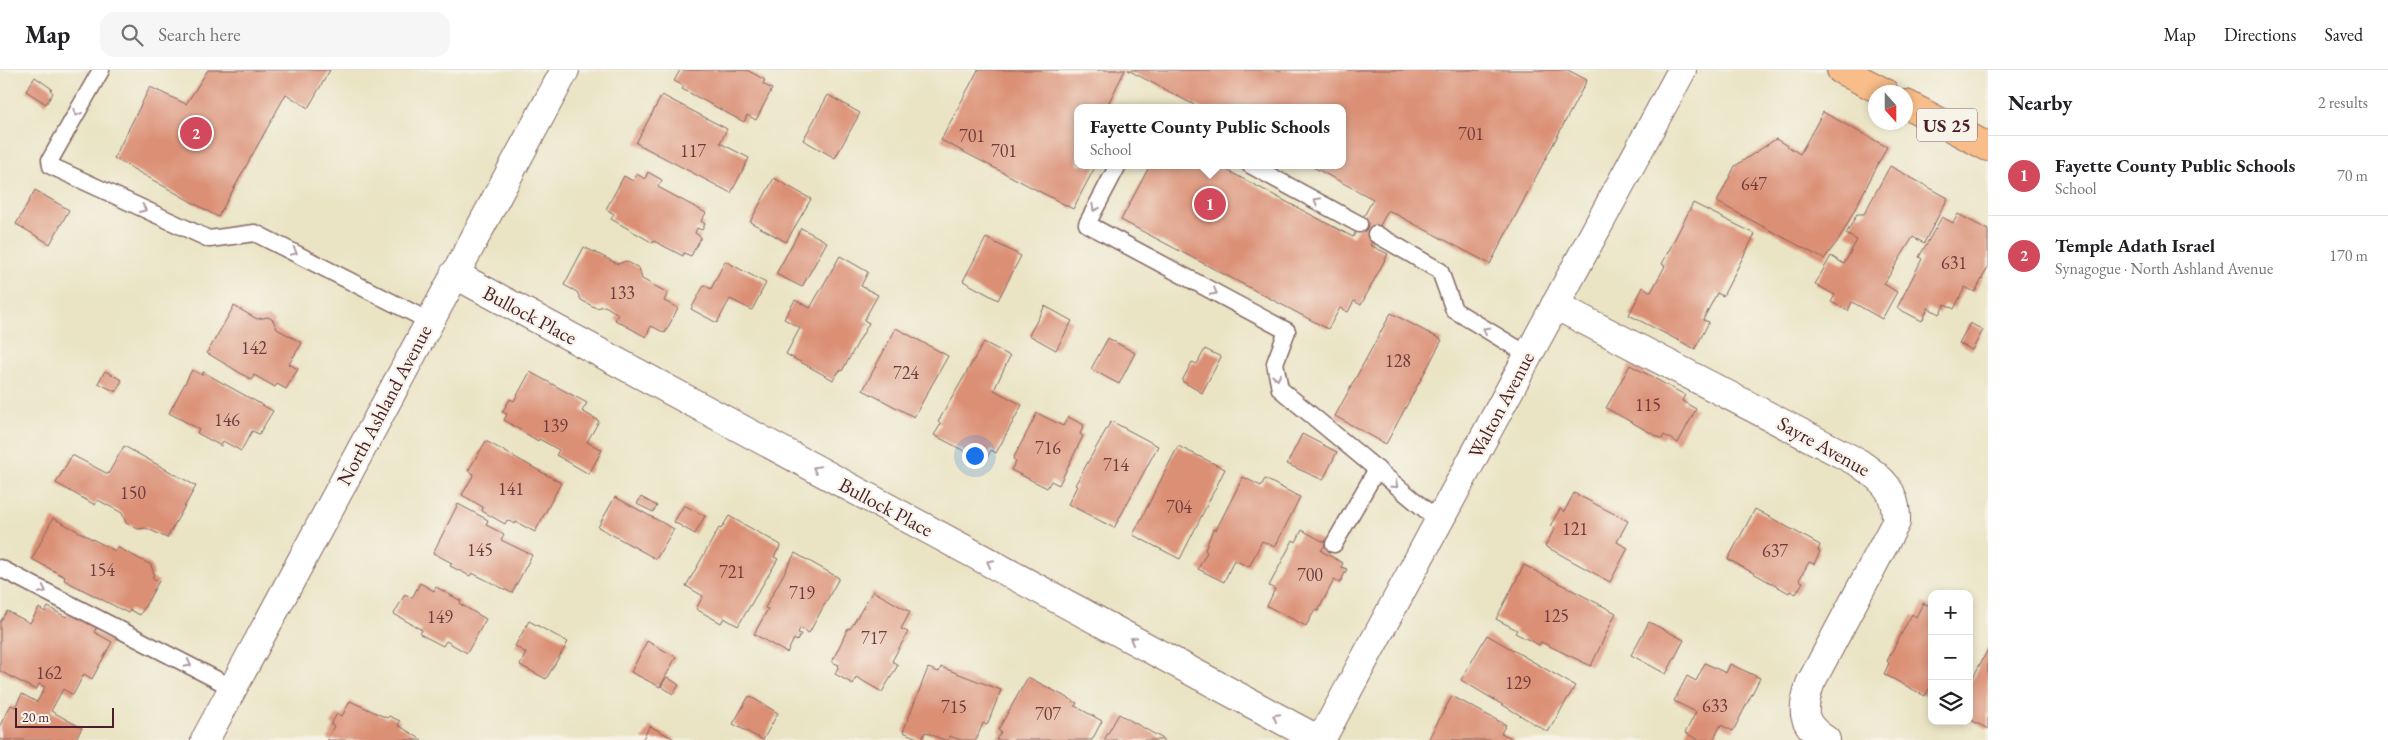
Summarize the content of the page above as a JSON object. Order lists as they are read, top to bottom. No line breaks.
{"streets":{"main road":["US 25"],"street":["Bullock Place","North Ashland Avenue","Walton Avenue","Sayre Avenue"]},"crossings":[["Bullock Place","North Ashland Avenue"],["Bullock Place","Walton Avenue"],["Walton Avenue","Sayre Avenue"]],"one_way":["Bullock Place"],"house_numbers":["701","701","117","701","647","631","133","142","128","724","115","146","139","716","714","141","150","704","121","145","637","154","721","700","719","125","149","717","162","129","633","715","707"],"scale_bar":"20 m","north":"bottom","page":{"header":"Map","search":"Search here","nav":["Map","Directions","Saved"],"heading":["Nearby","2 results"],"popup":["Fayette County Public Schools","School"],"pins":["2","1"],"list":[{"mark":"1","name":"Fayette County Public Schools","note":"School","value":"70 m"},{"mark":"2","name":"Temple Adath Israel","note":"Synagogue · North Ashland Avenue","value":"170 m"}],"map_buttons":["+","−"],"scale":"20 m"}}
